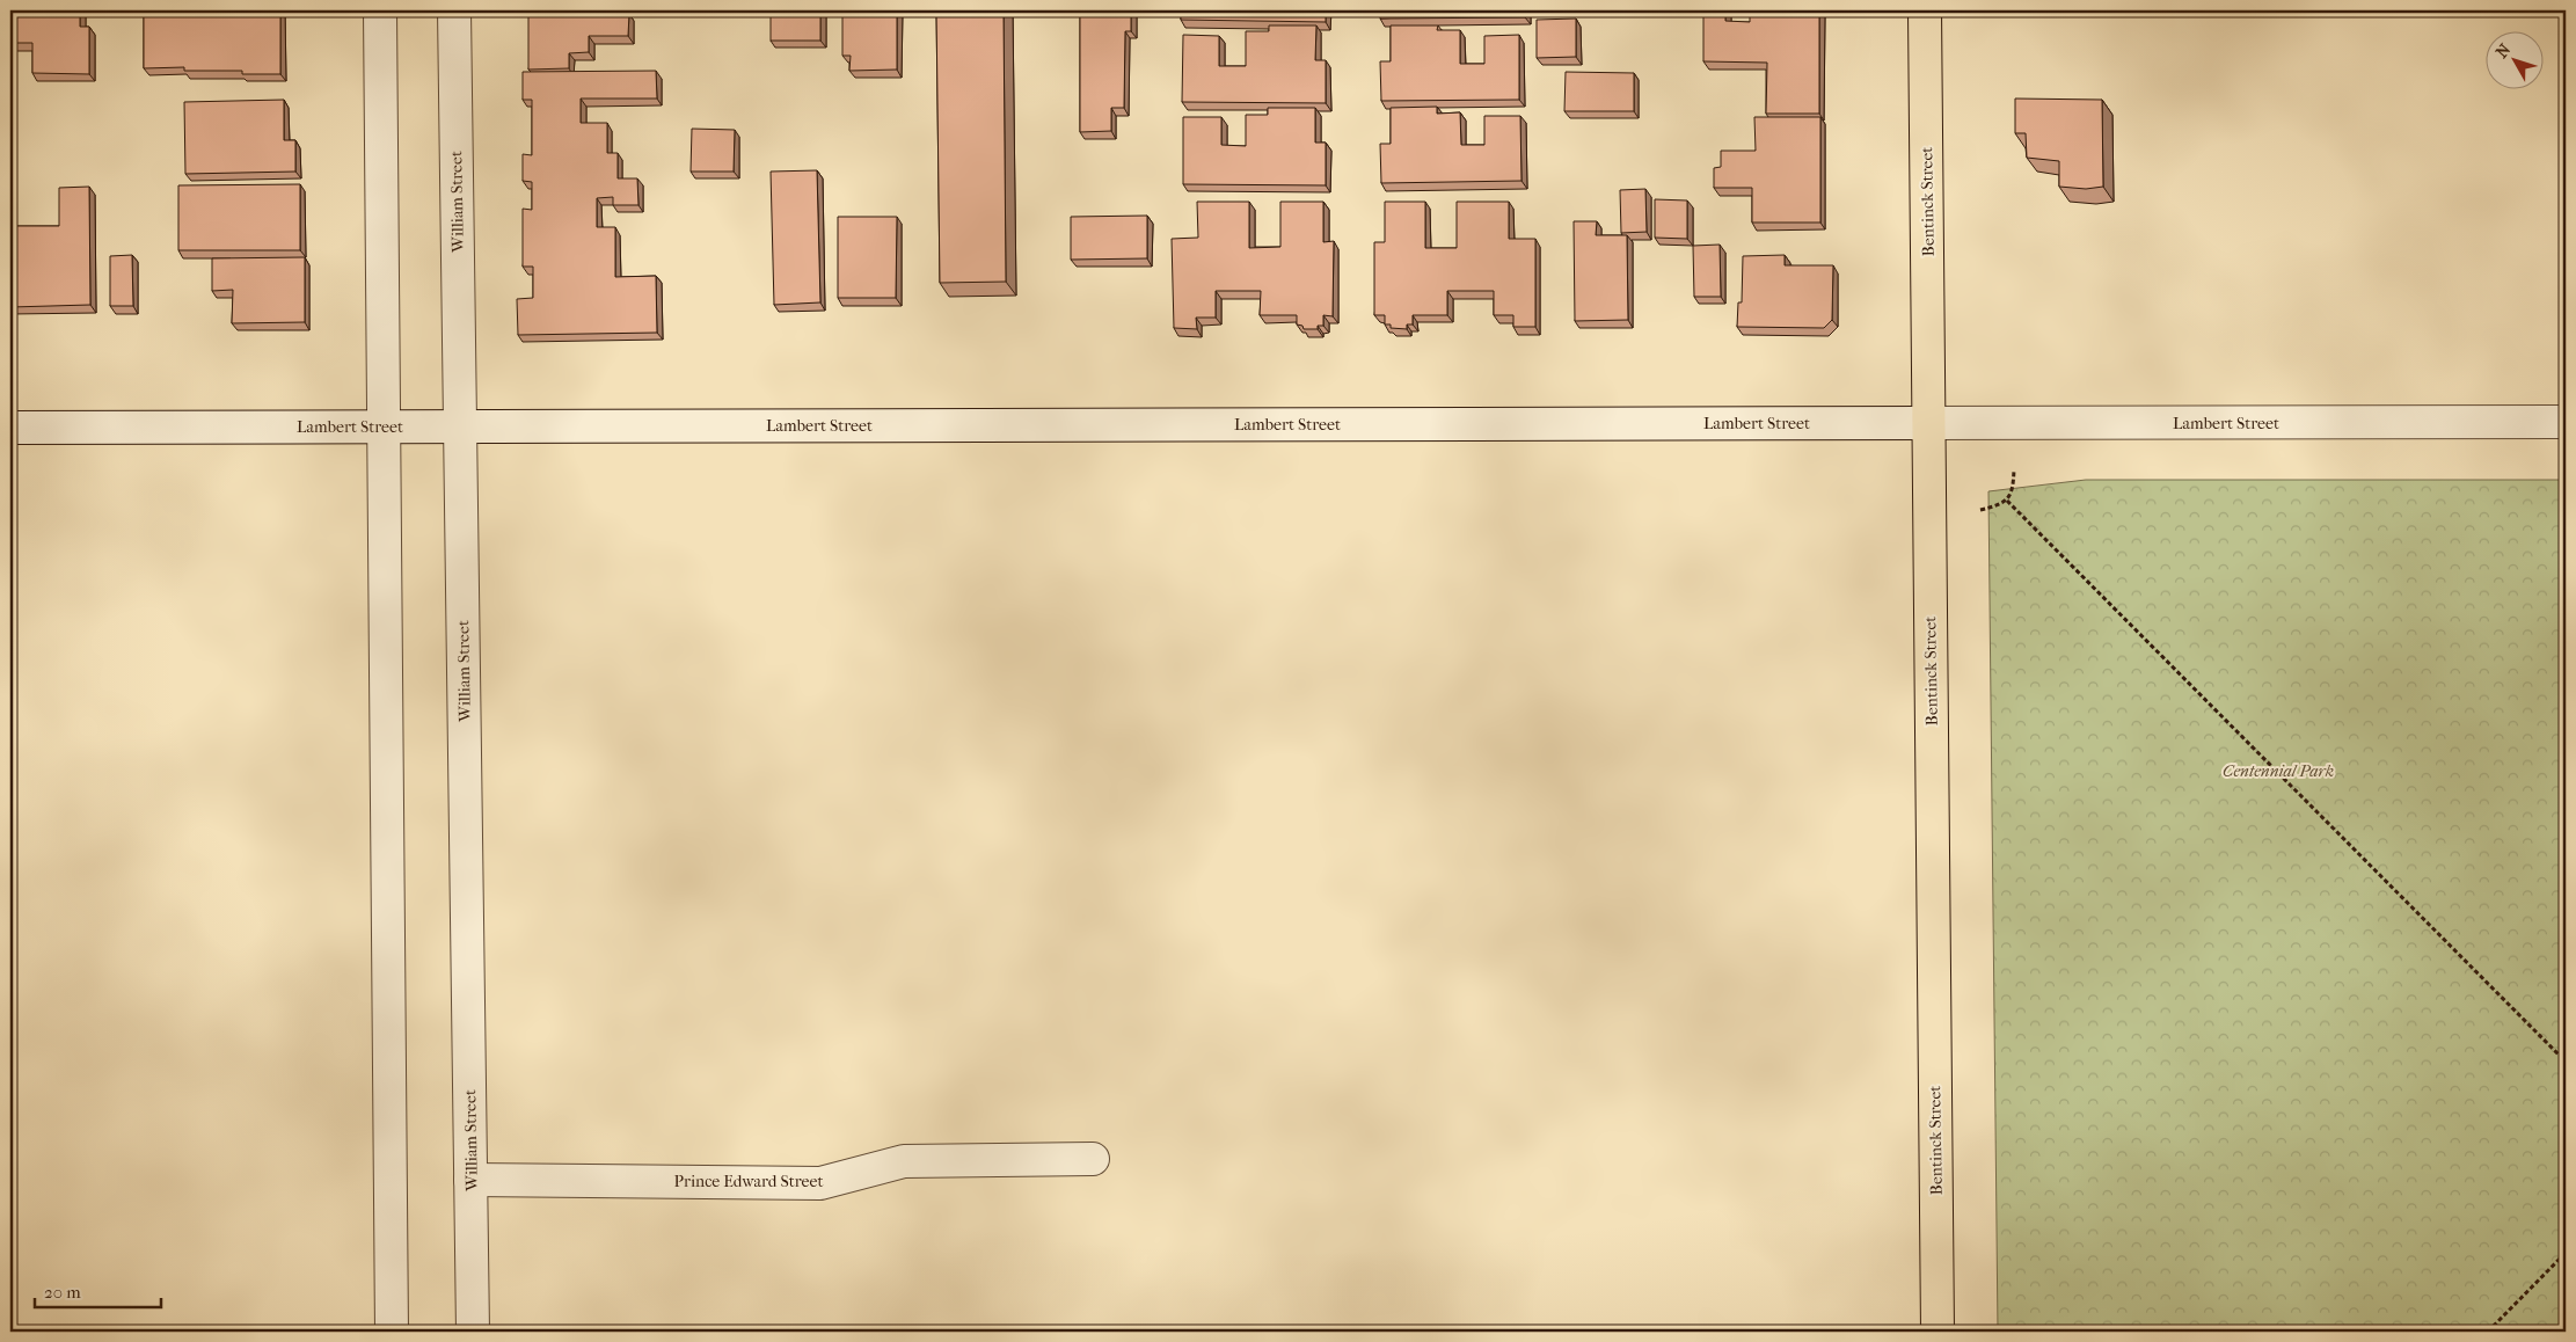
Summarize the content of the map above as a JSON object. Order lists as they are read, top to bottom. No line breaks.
{"streets":{"main road":["Bentinck Street"],"street":["William Street","Lambert Street","Prince Edward Street"]},"crossings":[["William Street","Lambert Street"],["William Street","Prince Edward Street"],["Bentinck Street","Lambert Street"]],"parks":["Centennial Park"],"scale_bar":"20 m","north":"top left"}
